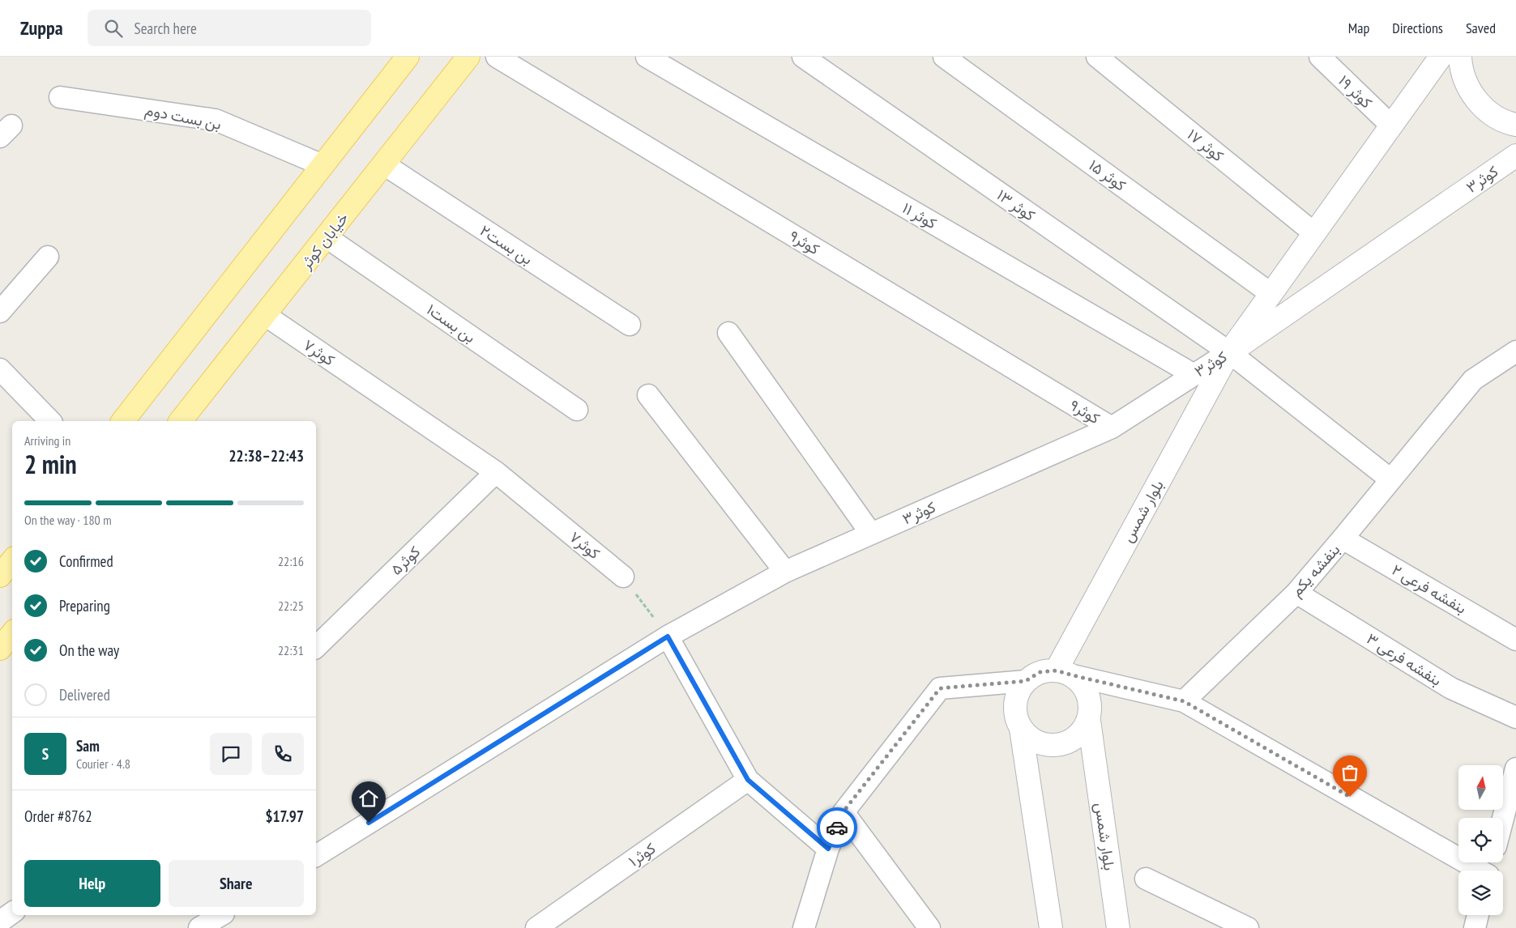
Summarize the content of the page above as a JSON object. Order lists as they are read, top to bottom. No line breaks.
{"streets":{"main road":["خیابان کوثر"],"street":["کوثر ۱۹","بن بست دوم","کوثر ۱۷","کوثر ۱۵","کوثر۳","کوثر ۱۳","کوثر ۱۱","کوثر۹","بن بست۲","بن بست۱","کوثر۷","بلوار شمس","کوثر۵","بنفشه یکم","بنفشه فرعی ۲","بنفشه فرعی ۳","کوثر۱"]},"crossings":[["کوثر ۱۹","بلوار شمس"],["کوثر ۱۷","بلوار شمس"],["کوثر ۱۵","بلوار شمس"],["کوثر۳","کوثر ۱۳"],["کوثر۳","کوثر ۱۱"],["کوثر۳","کوثر۹"],["کوثر۳","بلوار شمس"],["کوثر ۱۳","بلوار شمس"],["کوثر ۱۳","بنفشه یکم"],["خیابان کوثر","بن بست۲"],["خیابان کوثر","بن بست۱"],["خیابان کوثر","کوثر۷"],["کوثر۷","کوثر۵"],["بنفشه یکم","بنفشه فرعی ۲"],["بنفشه یکم","بنفشه فرعی ۳"]],"north":"top","page":{"header":"Zuppa","search":"Search here","nav":["Map","Directions","Saved"],"heading":["2 min","Arriving in","22:38–22:43"],"panel":["Sam","Courier · 4.8","Order #8762","$17.97"],"bar":"On the way · 180 m","list":[["Confirmed","22:16"],["Preparing","22:25"],["On the way","22:31"],"Delivered"],"round":"S","buttons":["Help","Share"]}}
